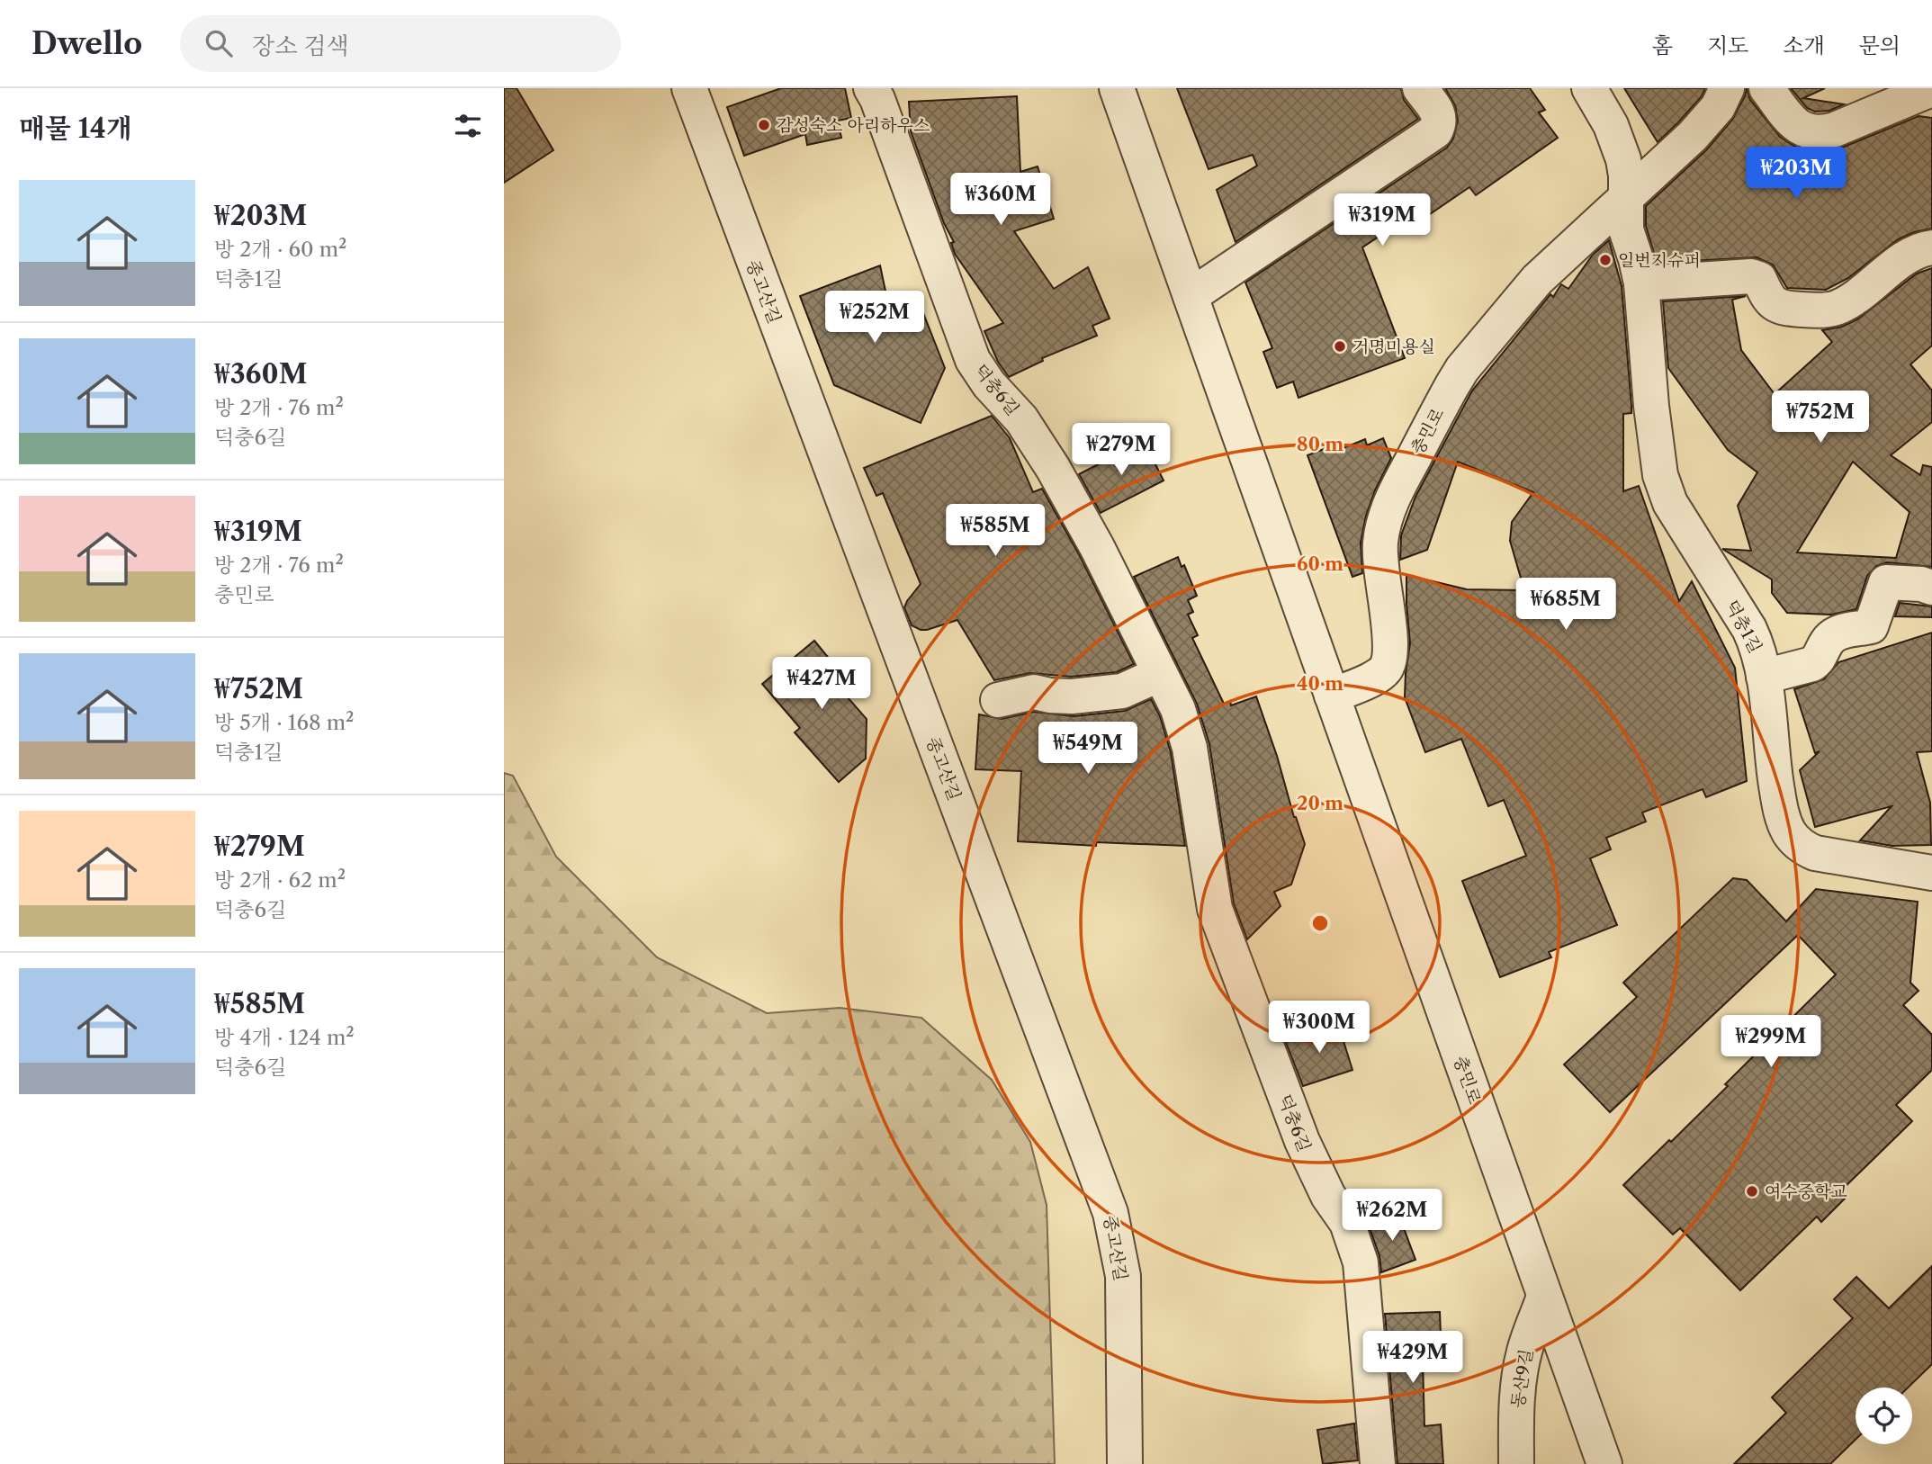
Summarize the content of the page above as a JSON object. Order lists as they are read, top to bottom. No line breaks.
{"streets":{"street":["종고산길","덕충6길","충민로","덕충1길","동산9길"]},"crossings":[["충민로","덕충1길"],["충민로","동산9길"]],"places":["감성숙소 아리하우스","일번지슈퍼","거명미용실","여수중학교"],"page":{"header":"Dwello","search":"장소 검색","nav":["홈","지도","소개","문의"],"heading":"매물 14개","price":["₩203M","₩360M","₩319M","₩252M","₩752M","₩279M","₩585M","₩685M","₩427M","₩549M","₩300M","₩299M","₩262M","₩429M"],"list":[{"name":"₩203M","note":"방 2개 · 60 m² · 덕충1길"},{"name":"₩360M","note":"방 2개 · 76 m² · 덕충6길"},{"name":"₩319M","note":"방 2개 · 76 m² · 충민로"},{"name":"₩752M","note":"방 5개 · 168 m² · 덕충1길"},{"name":"₩279M","note":"방 2개 · 62 m² · 덕충6길"},{"name":"₩585M","note":"방 4개 · 124 m² · 덕충6길"}]},"rings":["80 m","60 m","40 m","20 m"]}
